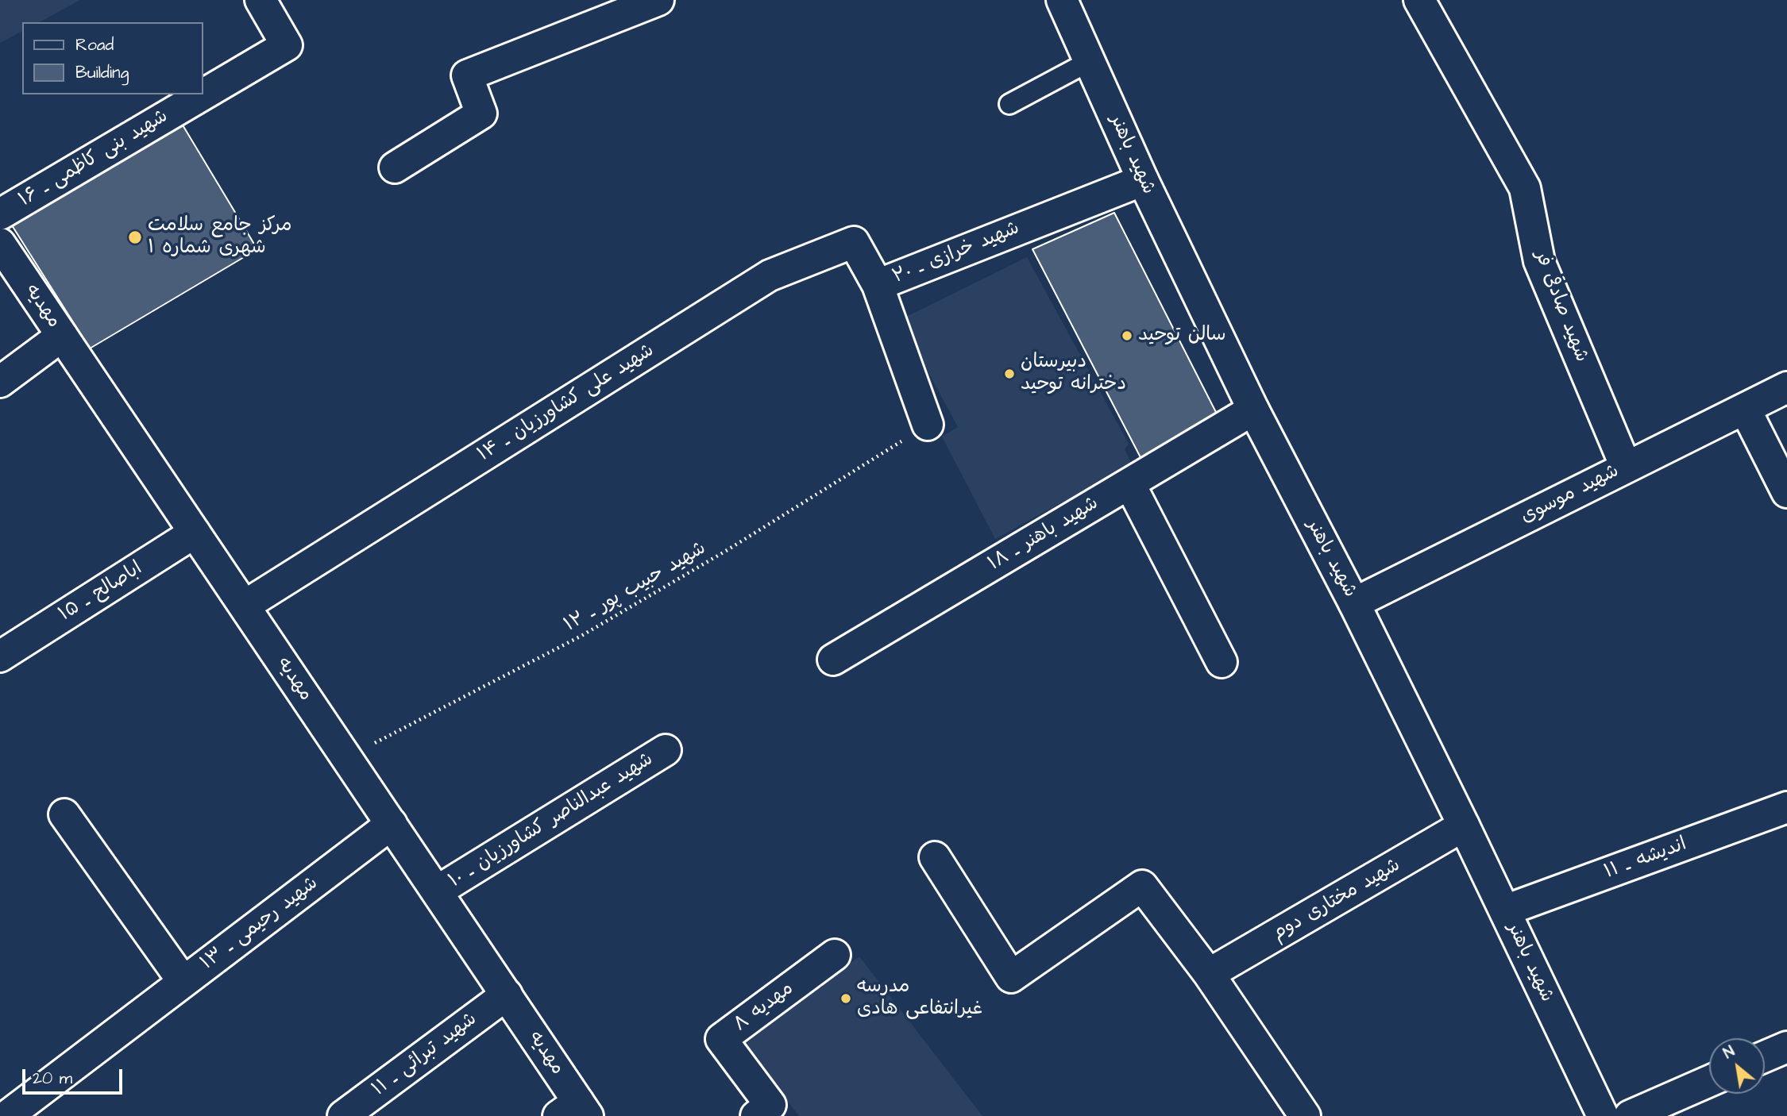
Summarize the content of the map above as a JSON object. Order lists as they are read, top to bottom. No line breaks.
{"streets":{"street":["شهید باهنر","شهید بنی کاظمی ـ ۱۶","شهید خرازی ـ ۲۰","مهدیه","شهید صادقی فر","شهید علی کشاورزیان ـ ۱۴","شهید موسوی","شهید باهنر ـ ۱۸","اباصالح ـ ۱۵","شهید عبدالناصر کشاورزیان ـ ۱۰","اندیشه ـ ۱۱","شهید مختاری دوم","شهید رحیمی ـ ۱۳","مهدیه ۸","شهید تبرائی ـ ۱۱"],"path":["شهید حبیب پور ـ ۱۲"]},"crossings":[["شهید باهنر","شهید خرازی ـ ۲۰"],["شهید باهنر","شهید موسوی"],["شهید باهنر","شهید باهنر ـ ۱۸"],["شهید باهنر","اندیشه ـ ۱۱"],["شهید باهنر","شهید مختاری دوم"],["شهید خرازی ـ ۲۰","شهید علی کشاورزیان ـ ۱۴"],["شهید خرازی ـ ۲۰","شهید حبیب پور ـ ۱۲"],["مهدیه","شهید علی کشاورزیان ـ ۱۴"],["مهدیه","شهید حبیب پور ـ ۱۲"],["مهدیه","اباصالح ـ ۱۵"],["مهدیه","شهید عبدالناصر کشاورزیان ـ ۱۰"],["مهدیه","شهید رحیمی ـ ۱۳"],["مهدیه","شهید تبرائی ـ ۱۱"],["شهید صادقی فر","شهید موسوی"]],"places":["مرکز‌ جامع سلامت شهری شماره ۱","سالن توحید","دبیرستان دخترانه توحید","مدرسه غیرانتفاعی هادی"],"legend":["Road","Building"],"scale_bar":"20 m","north":"top left"}
